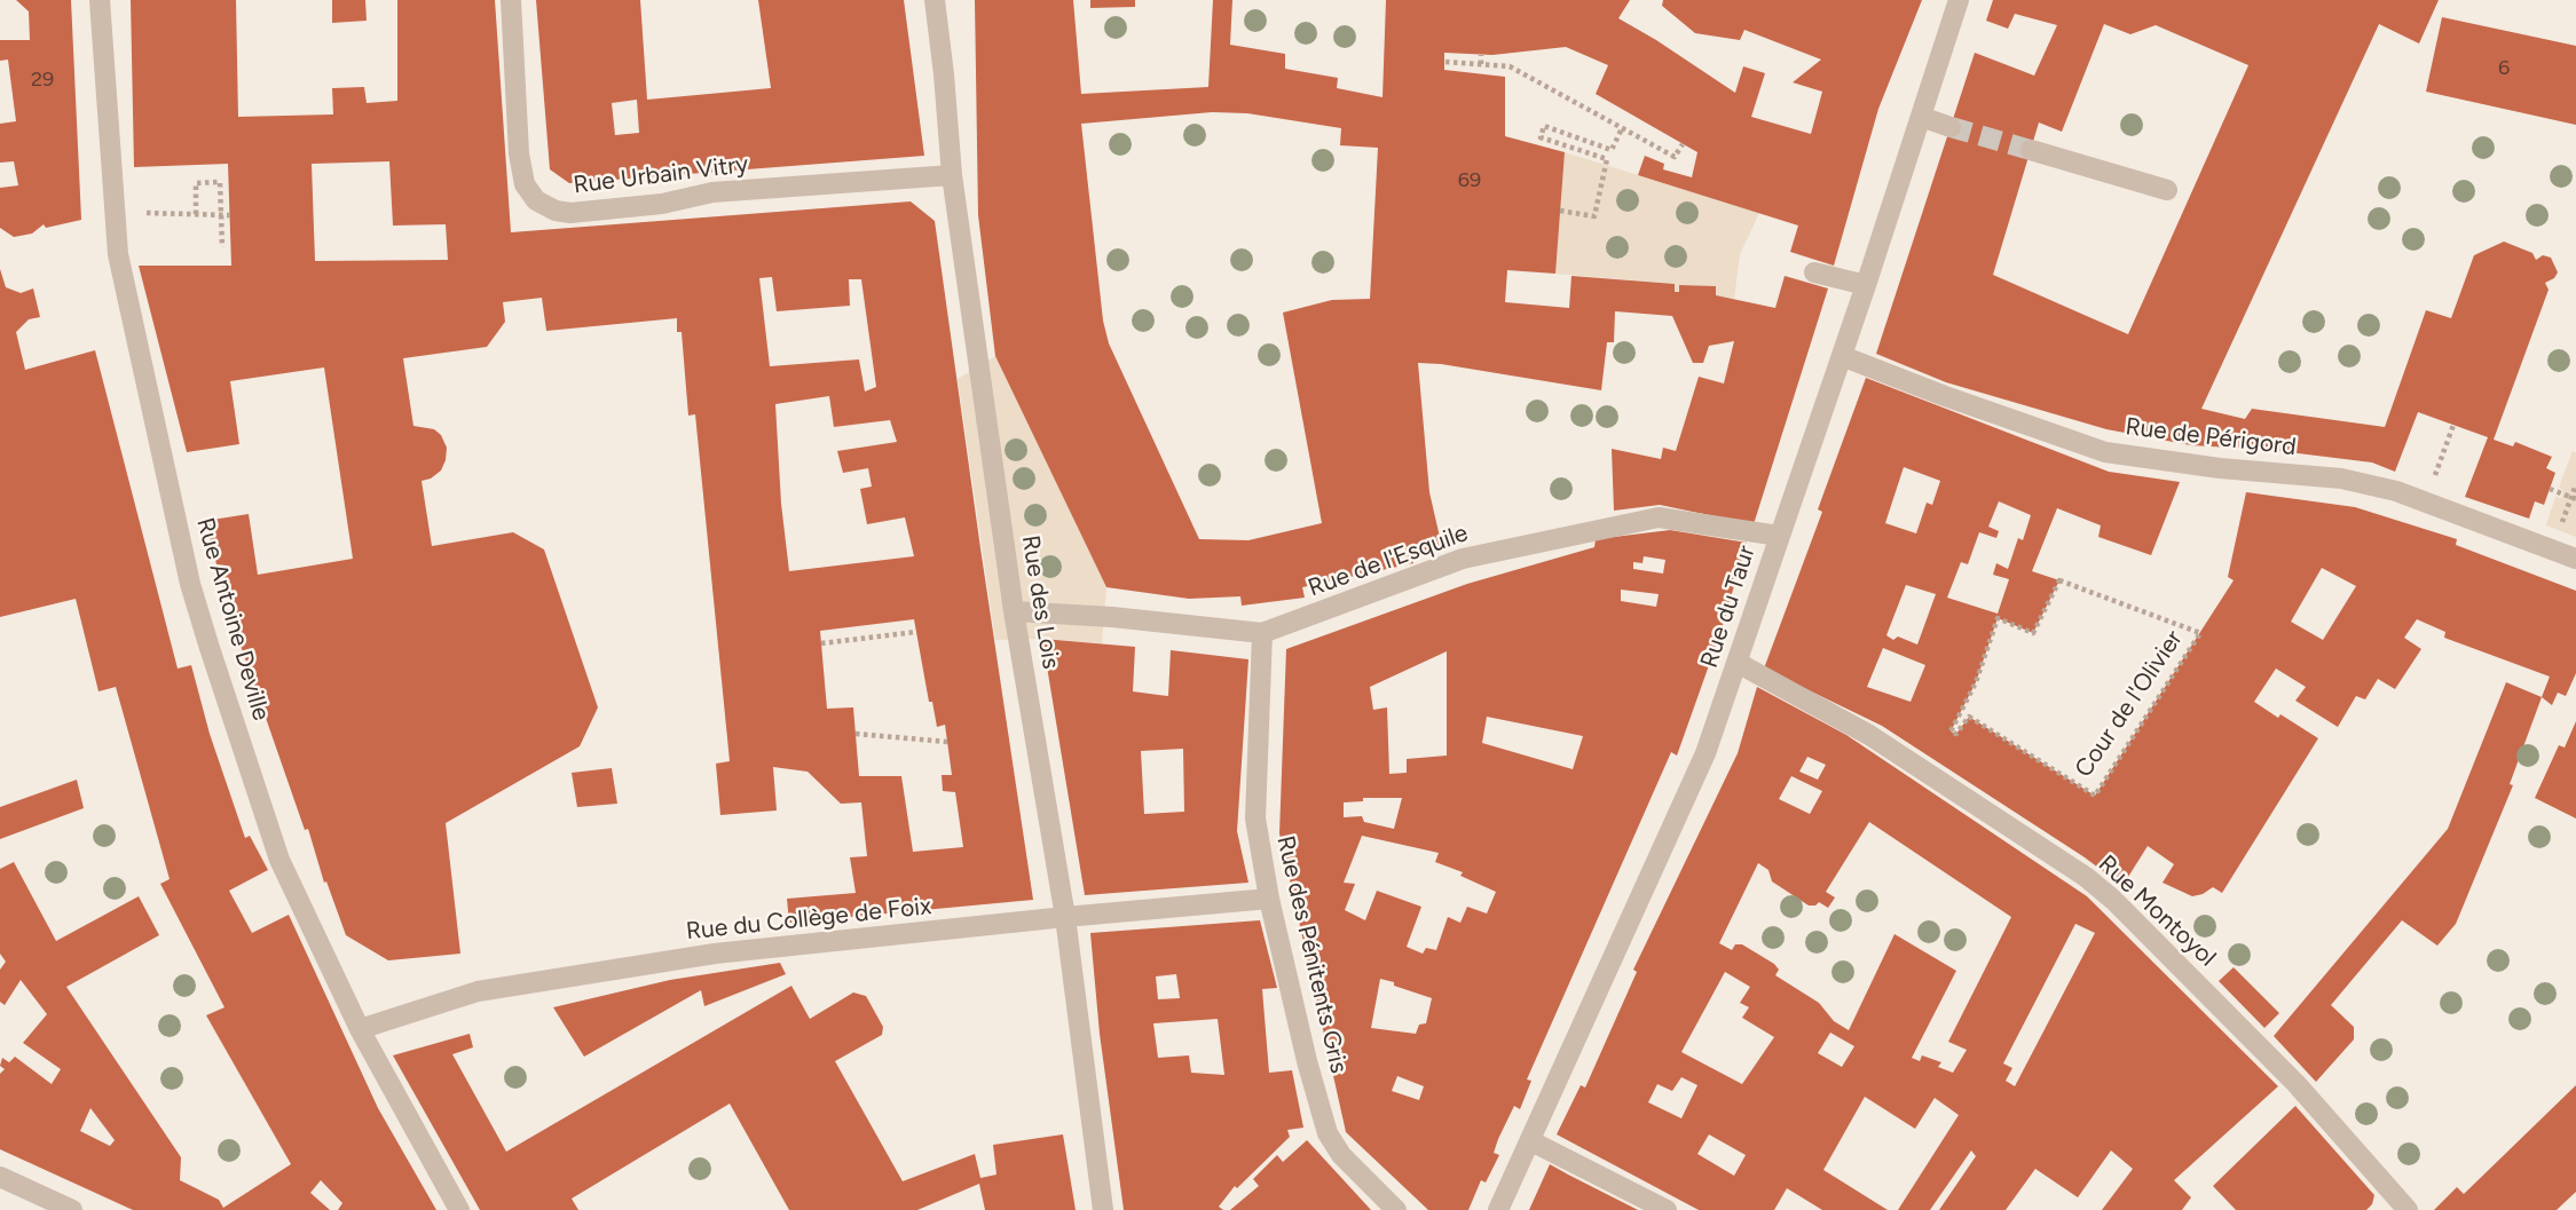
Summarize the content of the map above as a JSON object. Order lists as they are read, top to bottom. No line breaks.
{"streets":{"street":["Rue Urbain Vitry","Rue de Périgord","Rue de l'Esquile","Rue des Lois","Rue du Taur","Rue Antoine Deville","Rue Montoyol","Rue du Collège de Foix","Rue des Pénitents Gris"],"path":["Cour de l'Olivier"]},"crossings":[["Rue Urbain Vitry","Rue des Lois"],["Rue de Périgord","Rue du Taur"],["Rue de l'Esquile","Rue des Lois"],["Rue de l'Esquile","Rue du Taur"],["Rue de l'Esquile","Rue des Pénitents Gris"],["Rue des Lois","Rue du Collège de Foix"],["Rue du Taur","Rue Montoyol"],["Rue Antoine Deville","Rue du Collège de Foix"],["Rue du Collège de Foix","Rue des Pénitents Gris"]],"house_numbers":["6","29","69"]}
